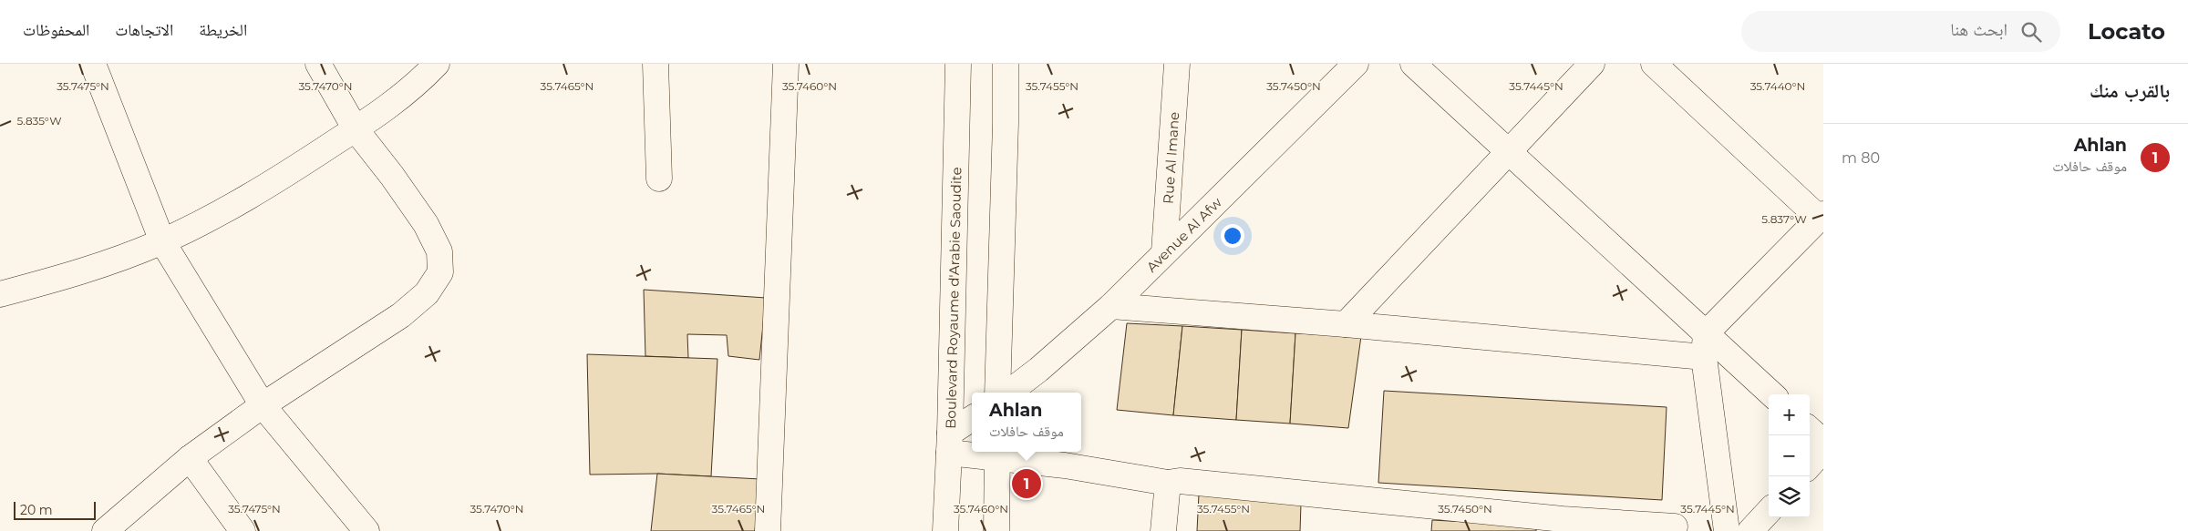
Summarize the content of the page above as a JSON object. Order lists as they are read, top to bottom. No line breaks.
{"streets":{"street":["Rue Al Imane","Avenue Al Afw","Boulevard Royaume d'Arabie Saoudite"]},"crossings":[["Rue Al Imane","Avenue Al Afw"]],"scale_bar":"20 m","page":{"header":"Locato","search":"ابحث هنا","nav":["الخريطة","الاتجاهات","المحفوظات"],"heading":"بالقرب منك","list":[{"mark":"1","name":"Ahlan","note":"موقف حافلات","value":"80 m"}],"popup":["Ahlan","موقف حافلات"],"map_buttons":["+","−"],"pins":"1","scale":"20 m"},"coordinates":["35.7450°N","35.7475°N","35.7470°N","35.7465°N","35.7460°N","35.7455°N","35.7445°N","35.7440°N","5.835°W","5.837°W"]}
